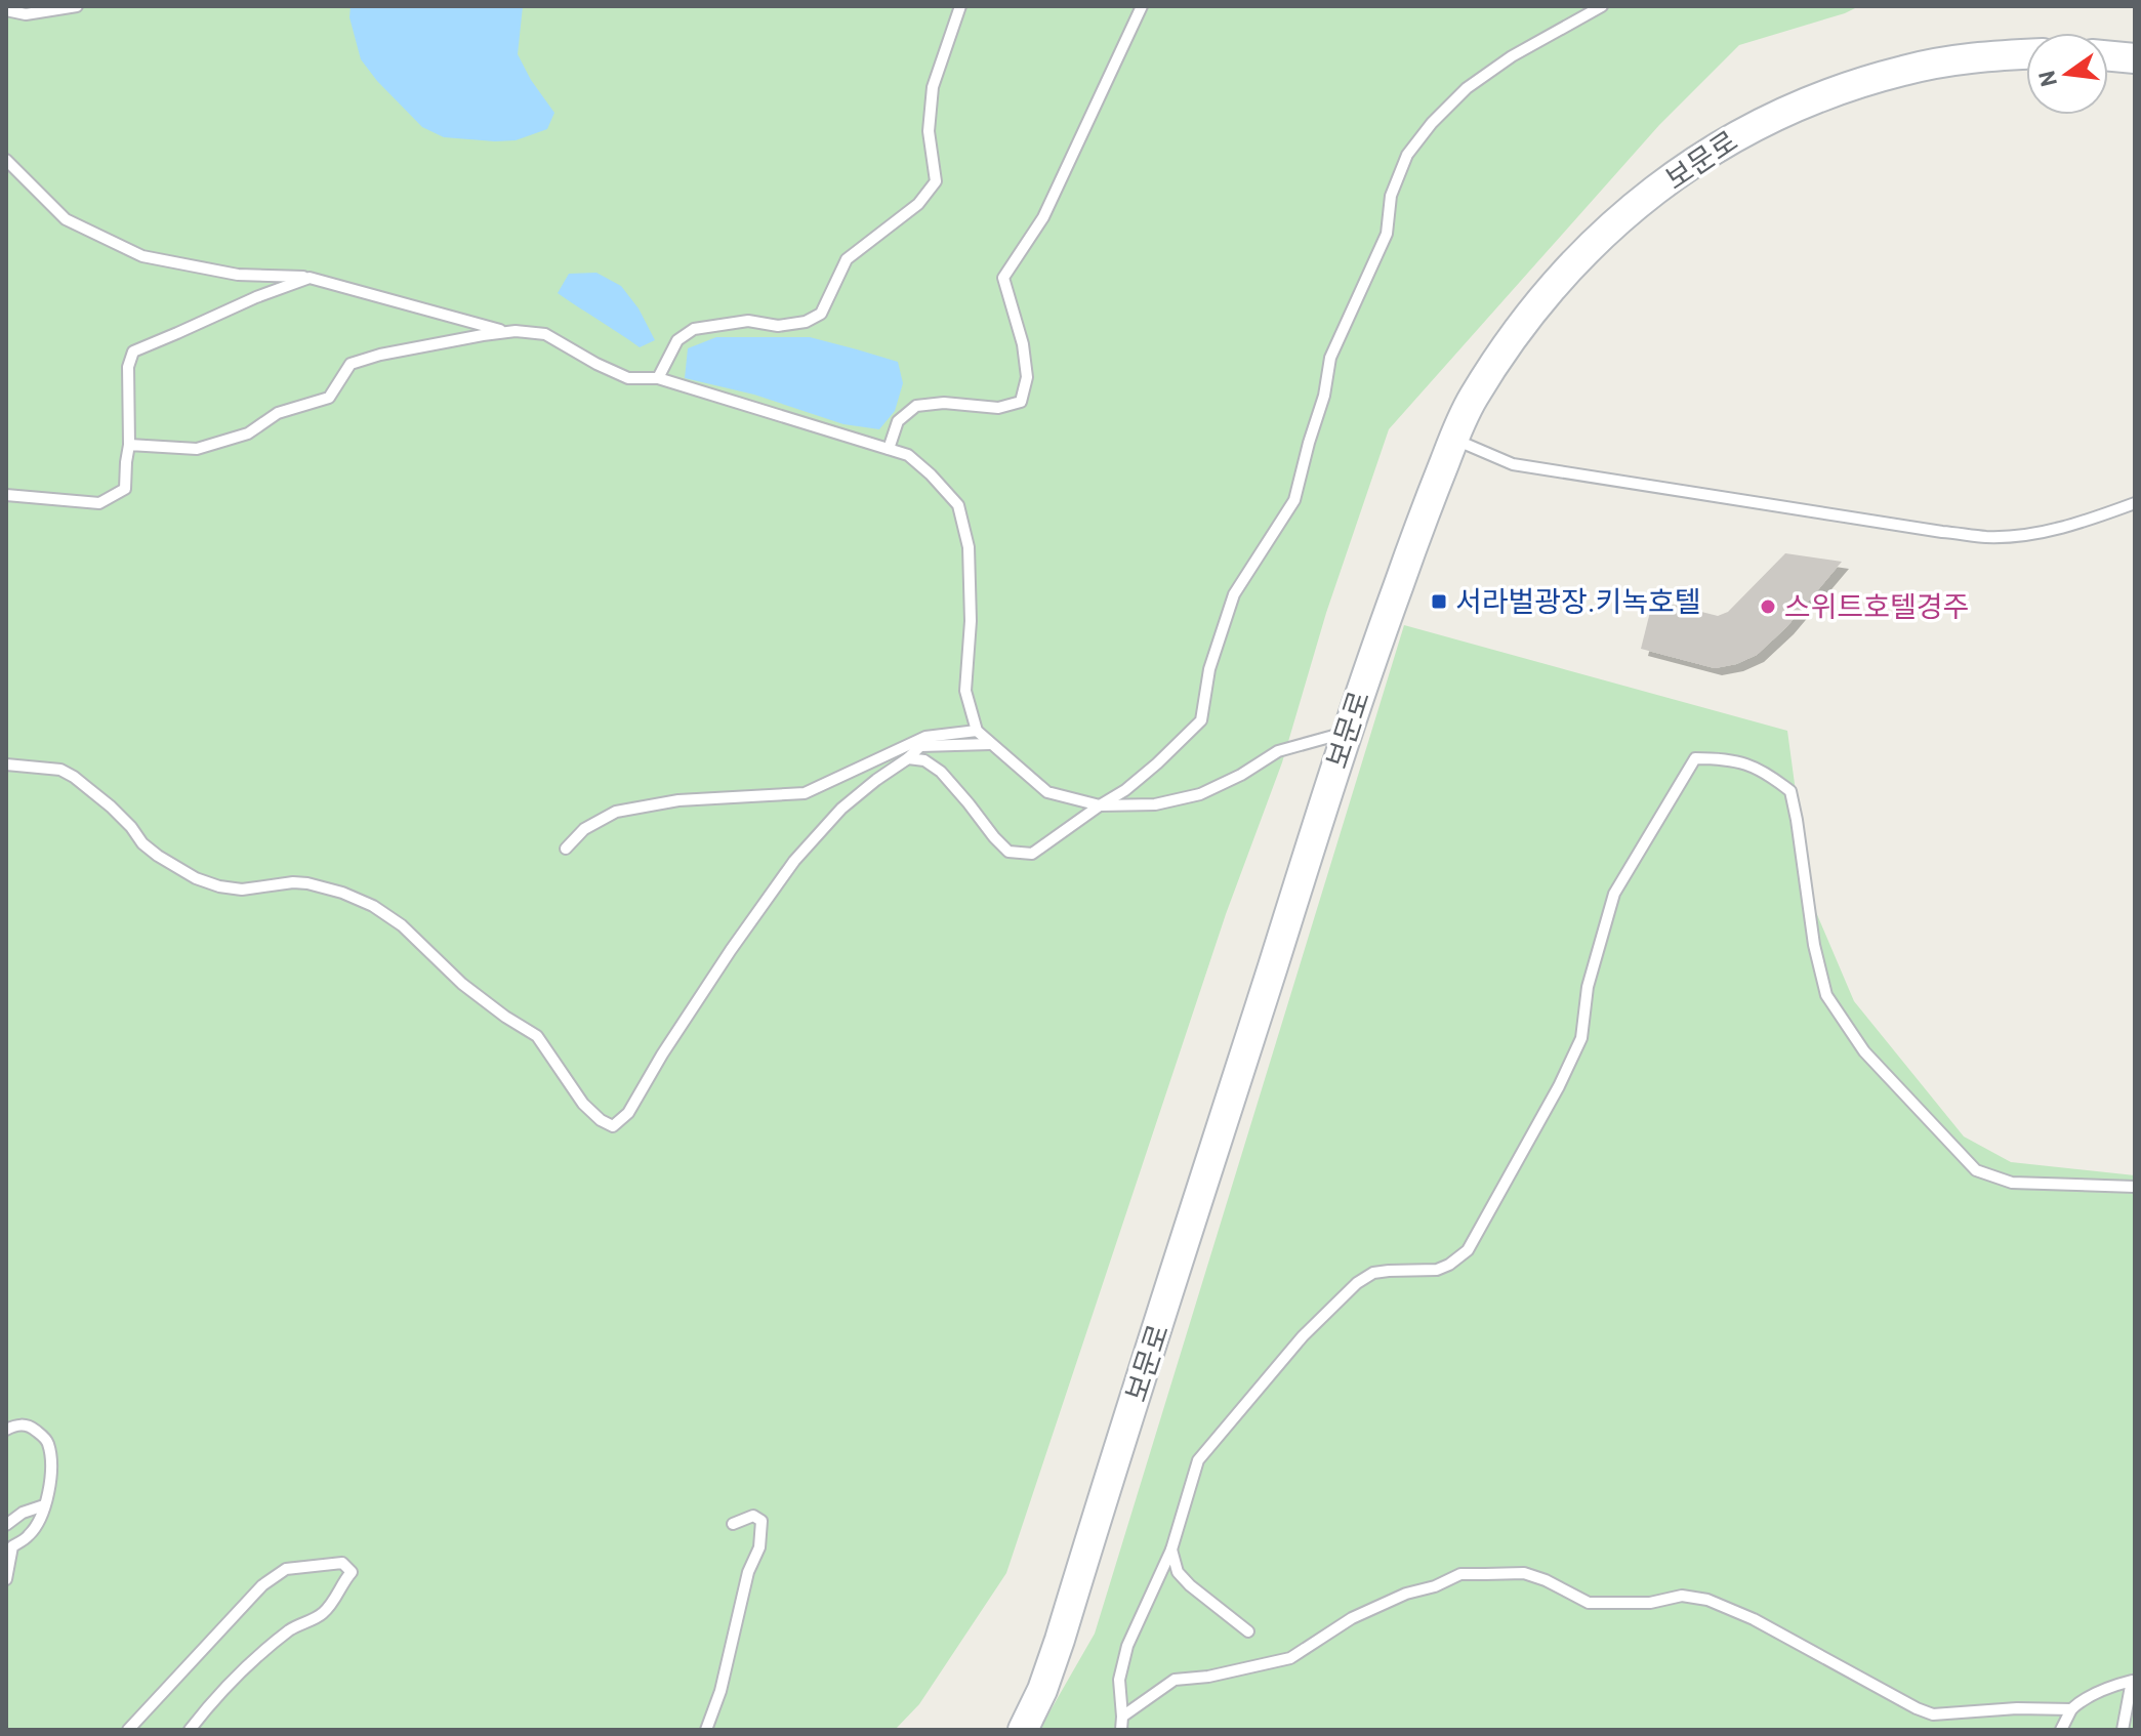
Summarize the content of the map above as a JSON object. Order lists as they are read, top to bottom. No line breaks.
{"streets":{"street":["보문로"]},"places":{"transit":["서라벌광장.키녹호텔"],"other":["스위트호텔경주"]},"north":"left"}
